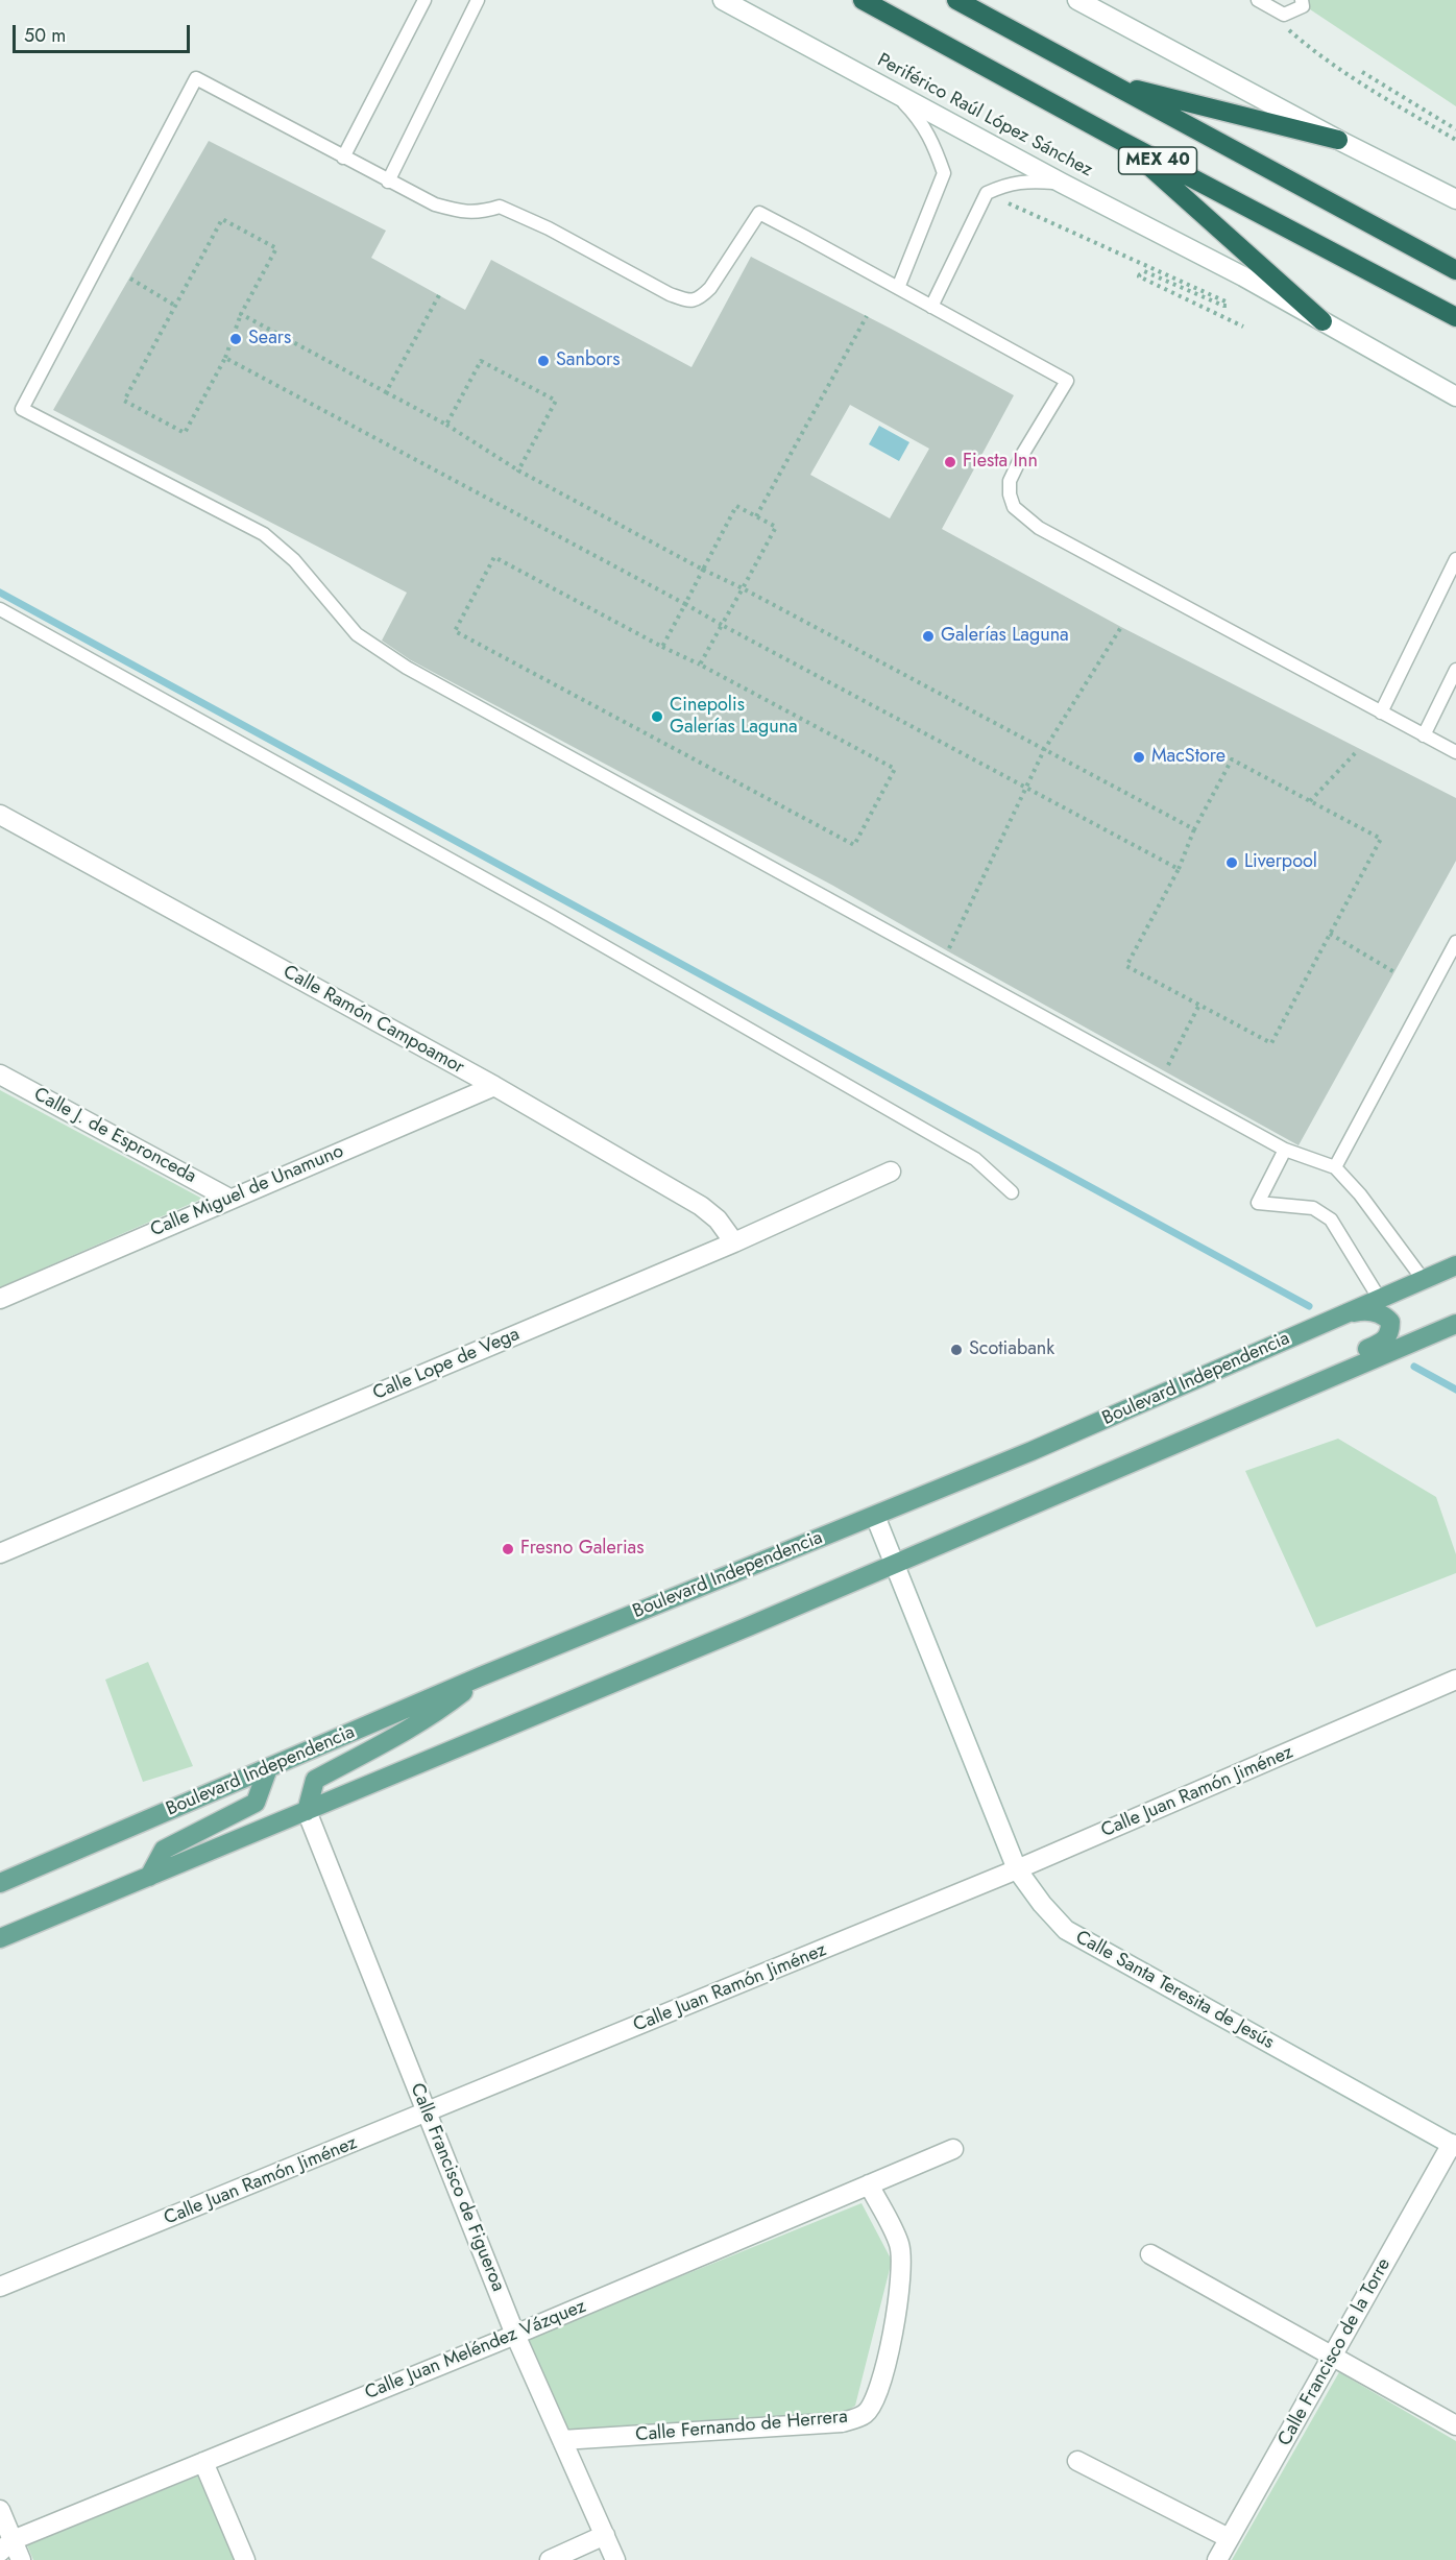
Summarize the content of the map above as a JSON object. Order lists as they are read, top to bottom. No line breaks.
{"streets":{"highway":["MEX 40"],"main road":["Boulevard Independencia"],"street":["Periférico Raúl López Sánchez","Calle Ramón Campoamor","Calle J. de Espronceda","Calle Miguel de Unamuno","Calle Lope de Vega","Calle Juan Ramón Jiménez","Calle Santa Teresita de Jesús","Calle Francisco de Figueroa","Calle Juan Meléndez Vázquez","Calle Francisco de la Torre","Calle Fernando de Herrera"]},"crossings":[["Calle Ramón Campoamor","Calle Miguel de Unamuno"],["Calle Ramón Campoamor","Calle Lope de Vega"],["Calle J. de Espronceda","Calle Miguel de Unamuno"],["Boulevard Independencia","Calle Santa Teresita de Jesús"],["Calle Juan Ramón Jiménez","Calle Santa Teresita de Jesús"],["Calle Juan Ramón Jiménez","Calle Francisco de Figueroa"],["Calle Santa Teresita de Jesús","Calle Francisco de la Torre"],["Calle Francisco de Figueroa","Calle Juan Meléndez Vázquez"],["Calle Francisco de Figueroa","Calle Fernando de Herrera"],["Calle Juan Meléndez Vázquez","Calle Fernando de Herrera"]],"places":["Sears","Sanbors","Fiesta Inn","Galerías Laguna","Cinepolis Galerías Laguna","MacStore","Liverpool","Scotiabank","Fresno Galerias"],"scale_bar":"50 m"}
